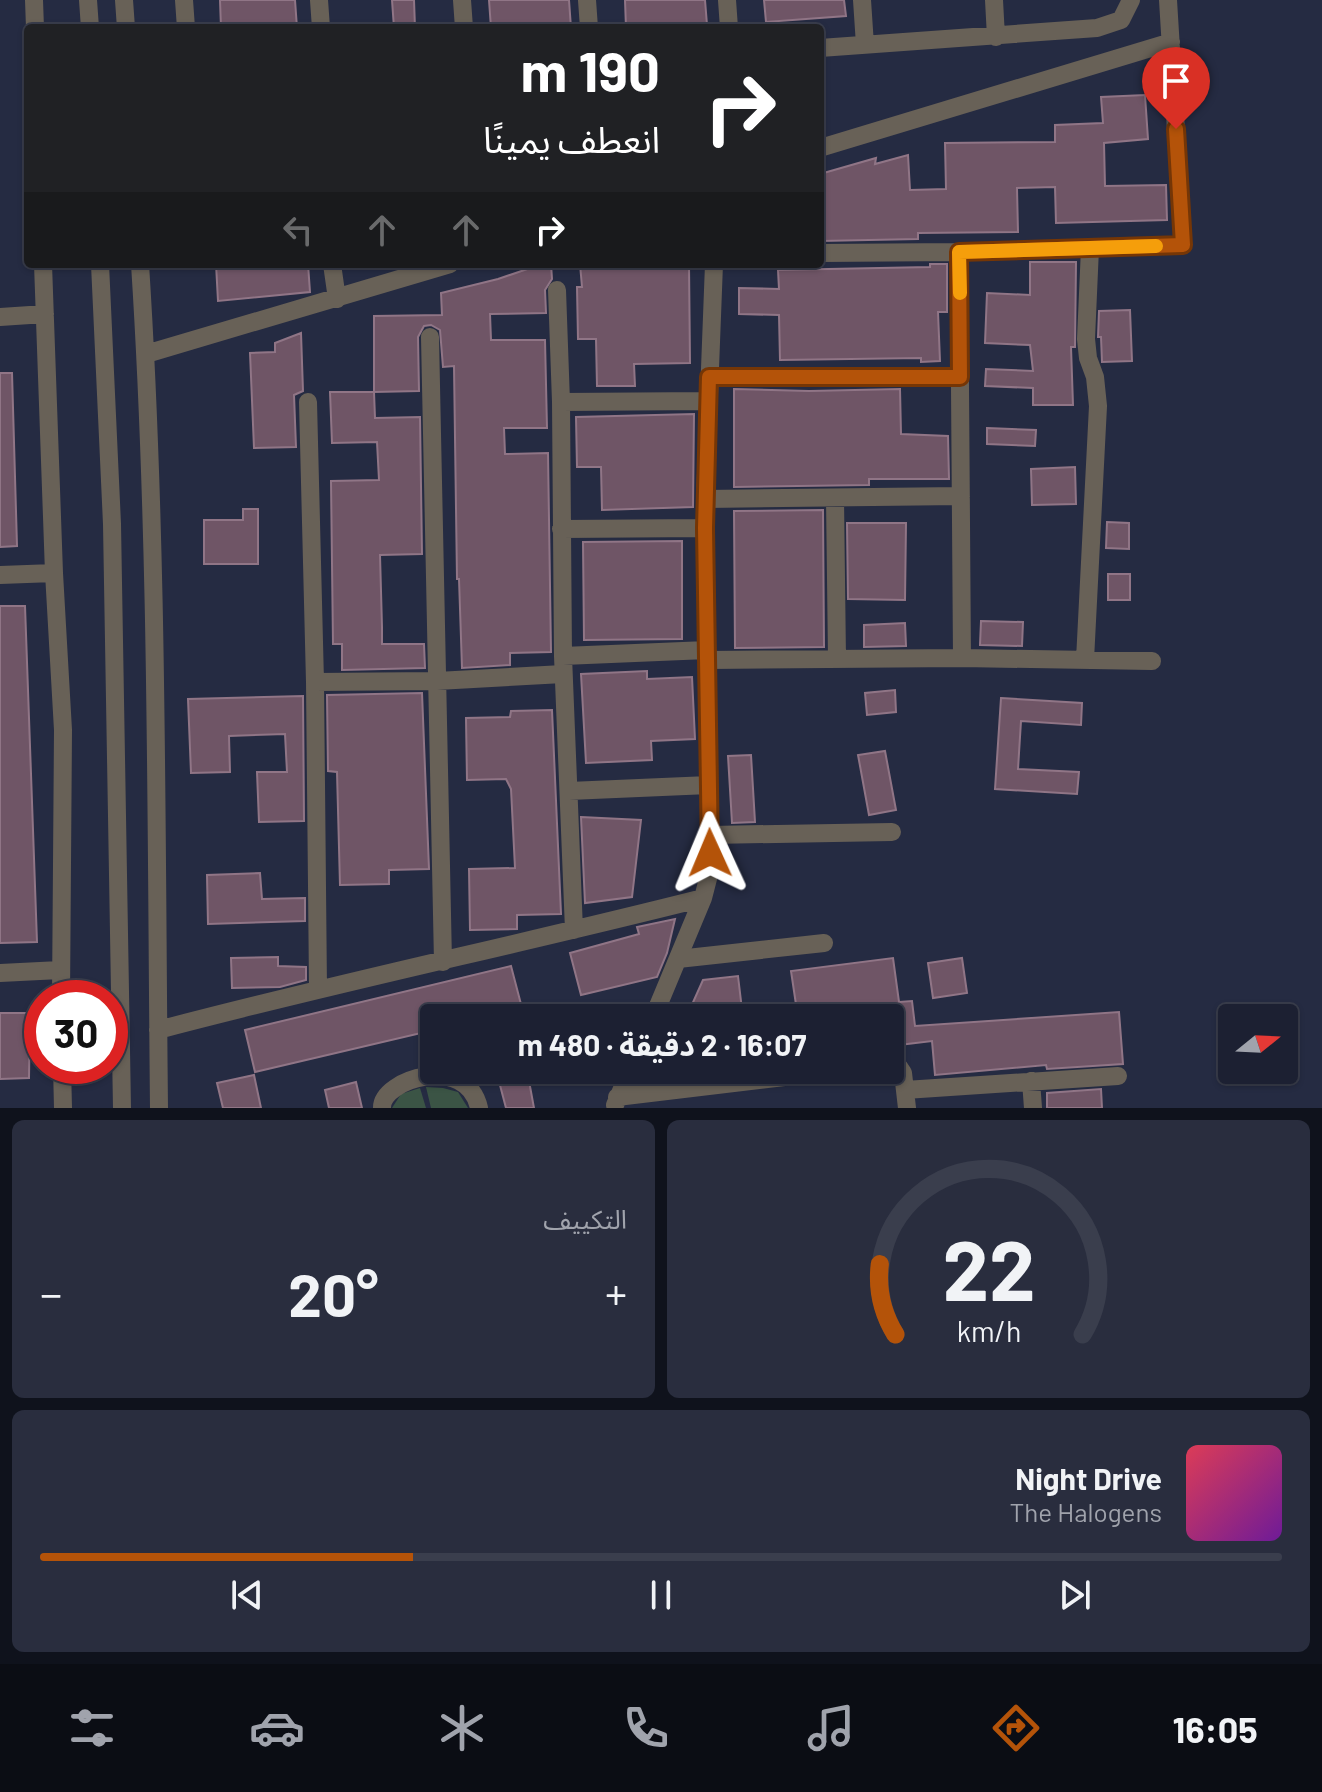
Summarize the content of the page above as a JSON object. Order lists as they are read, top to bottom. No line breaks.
{"north":"right","page":{"turn":["190 m","انعطف يمينًا"],"limit":"30","trip":"16:07 · 2 دقيقة · 480 m","tile":"التكييف","heat":["−","20°","+"],"song":["Night Drive","The Halogens"],"tabs":"16:05","gauge":["22","km/h"]}}
